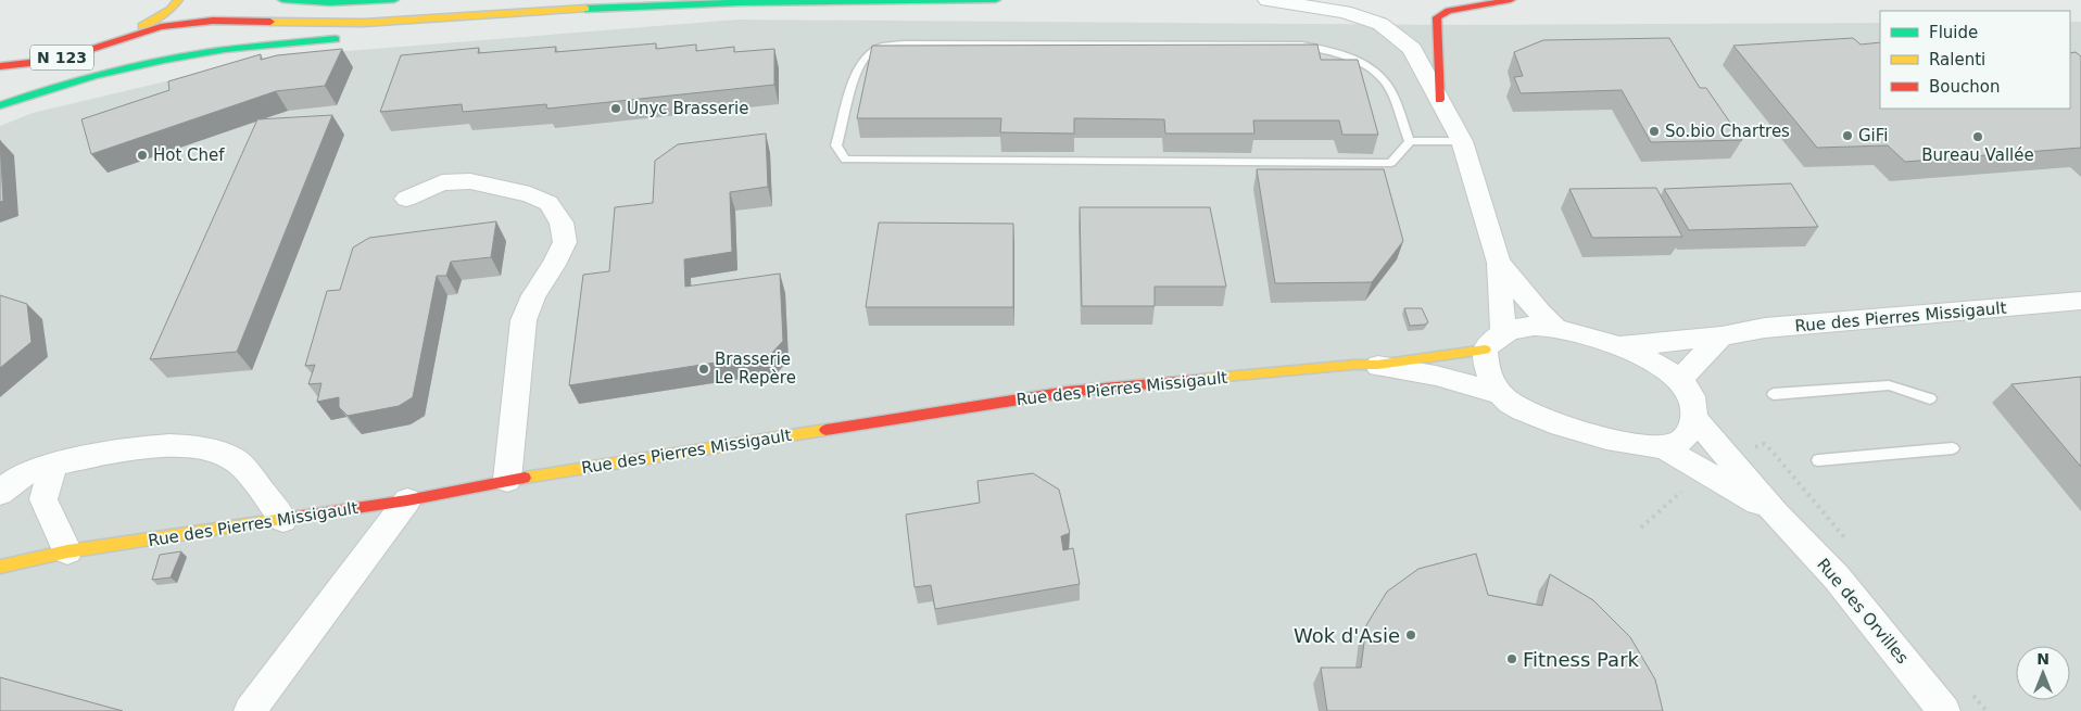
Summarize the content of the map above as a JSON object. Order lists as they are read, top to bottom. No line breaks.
{"streets":{"main road":["N 123","Rue des Pierres Missigault"],"street":["Rue des Orvilles"]},"places":["Unyc Brasserie","So.bio Chartres","GiFi","Bureau Vallée","Hot Chef","Brasserie Le Repère","Wok d'Asie","Fitness Park"],"legend":["Fluide","Ralenti","Bouchon"],"north":"top"}
